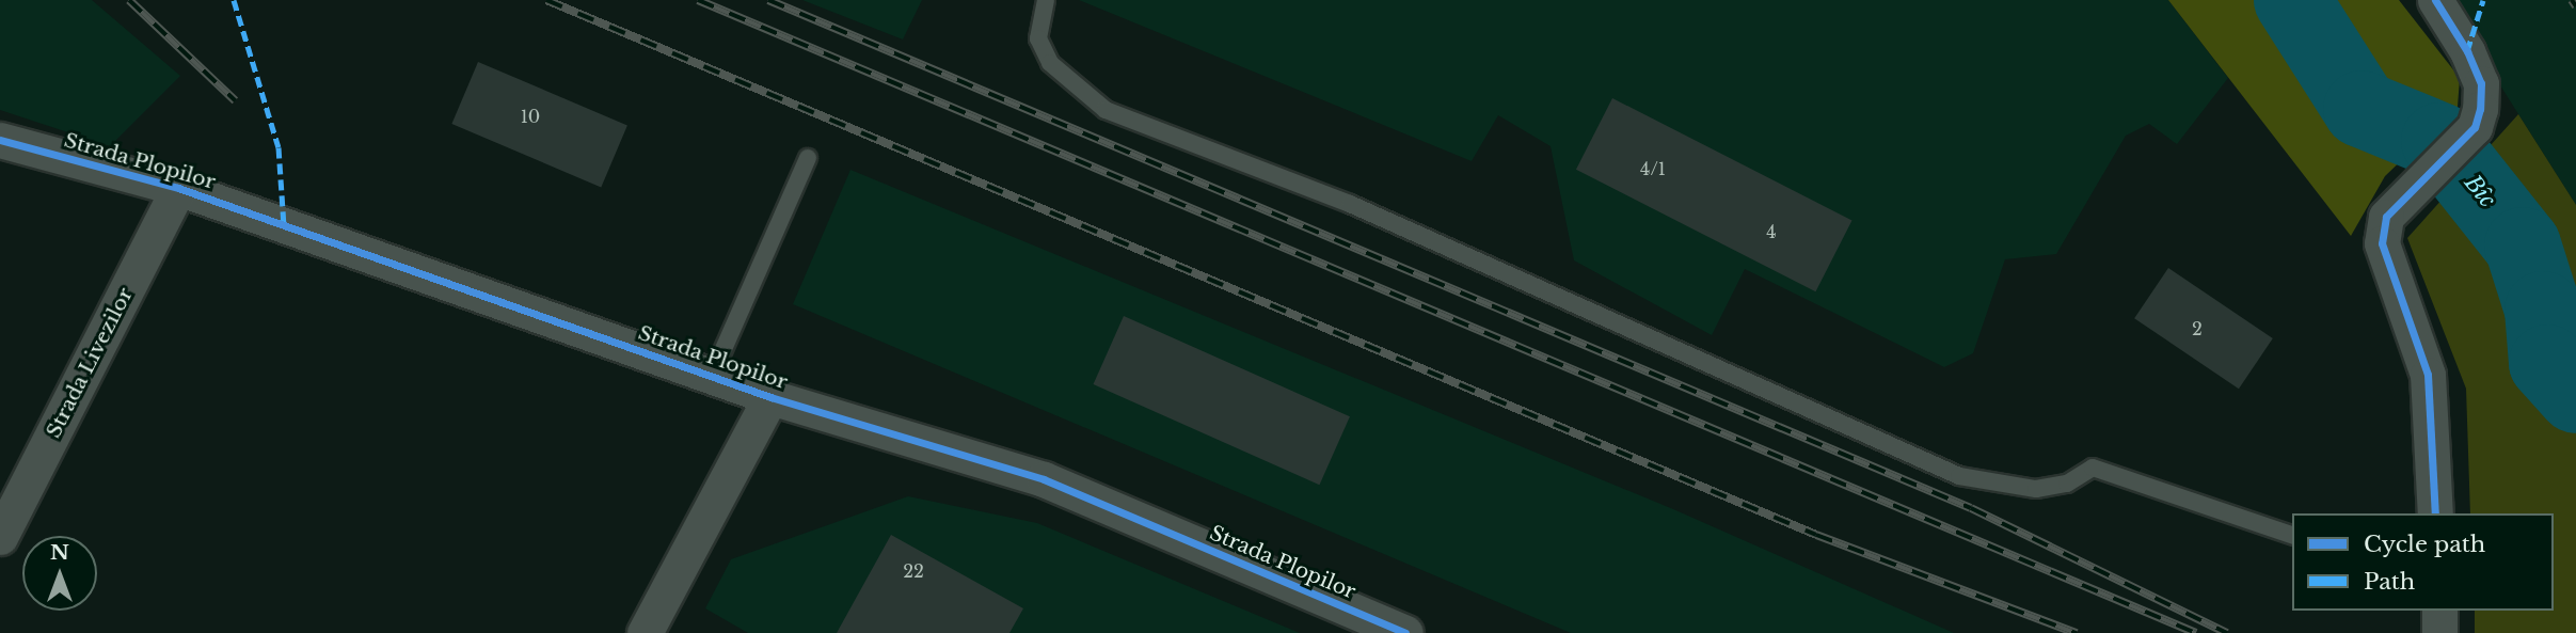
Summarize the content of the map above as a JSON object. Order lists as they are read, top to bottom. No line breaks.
{"streets":{"street":["Strada Plopilor","Strada Livezilor"]},"crossings":[["Strada Plopilor","Strada Livezilor"]],"water":["Bîc"],"house_numbers":["10","4/1","4","2","22"],"legend":["Cycle path","Path"],"north":"top"}
